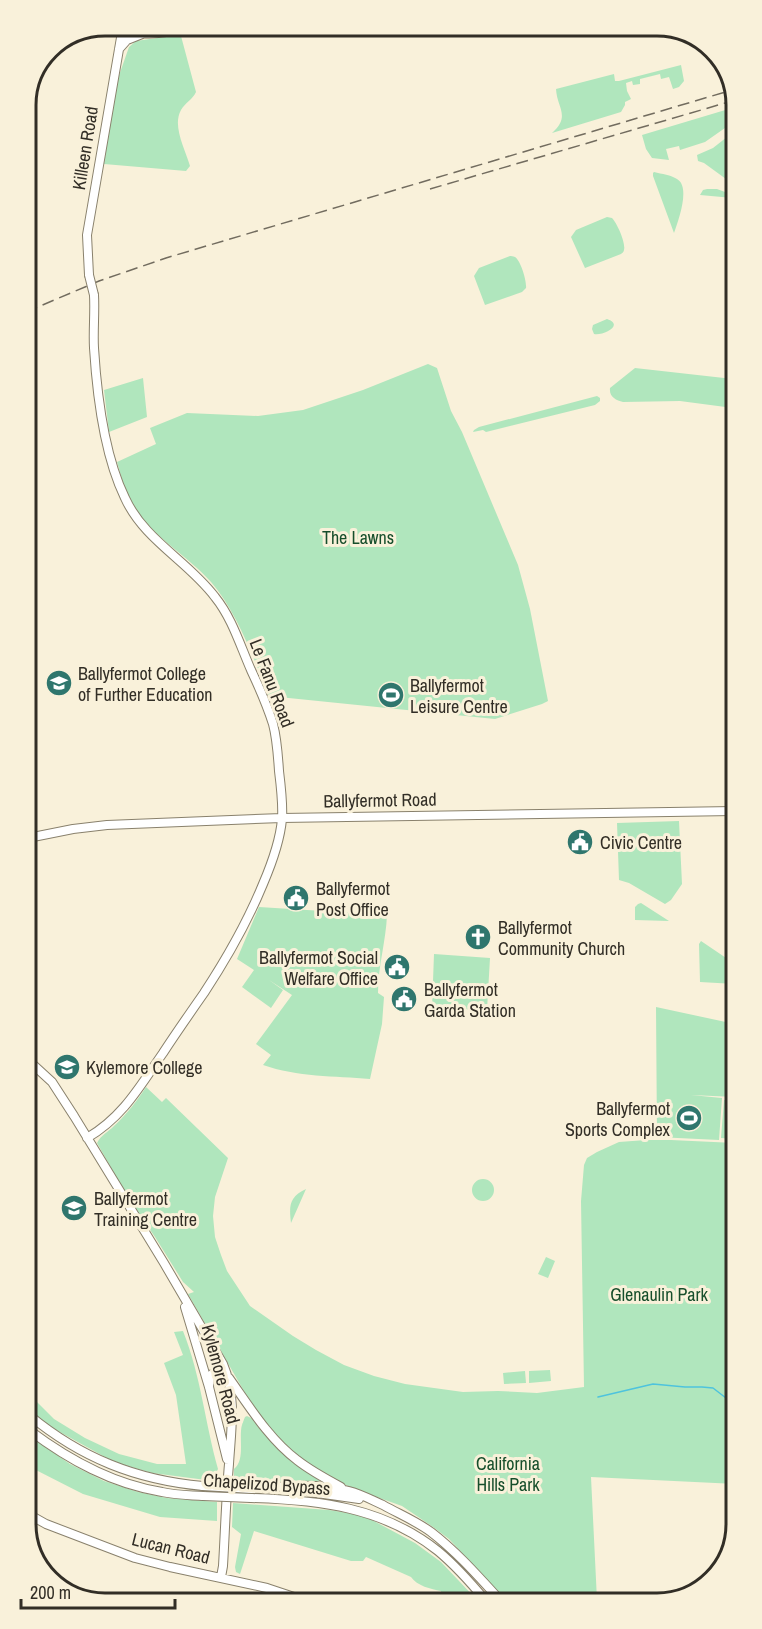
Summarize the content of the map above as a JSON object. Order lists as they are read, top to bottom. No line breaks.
{"streets":{"main road":["Killeen Road","Le Fanu Road","Ballyfermot Road","Kylemore Road","Chapelizod Bypass","Lucan Road"]},"crossings":[["Killeen Road","Le Fanu Road"],["Le Fanu Road","Ballyfermot Road"],["Le Fanu Road","Kylemore Road"],["Kylemore Road","Lucan Road"]],"parks":["The Lawns","Glenaulin Park","California Hills Park"],"places":{"school or university":["Ballyfermot College of Further Education","Kylemore College","Ballyfermot Training Centre"],"sports":["Ballyfermot Leisure Centre","Ballyfermot Sports Complex"],"public building":["Civic Centre","Ballyfermot Post Office","Ballyfermot Social Welfare Office","Ballyfermot Garda Station"],"church":["Ballyfermot Community Church"]},"scale_bar":"200 m"}
